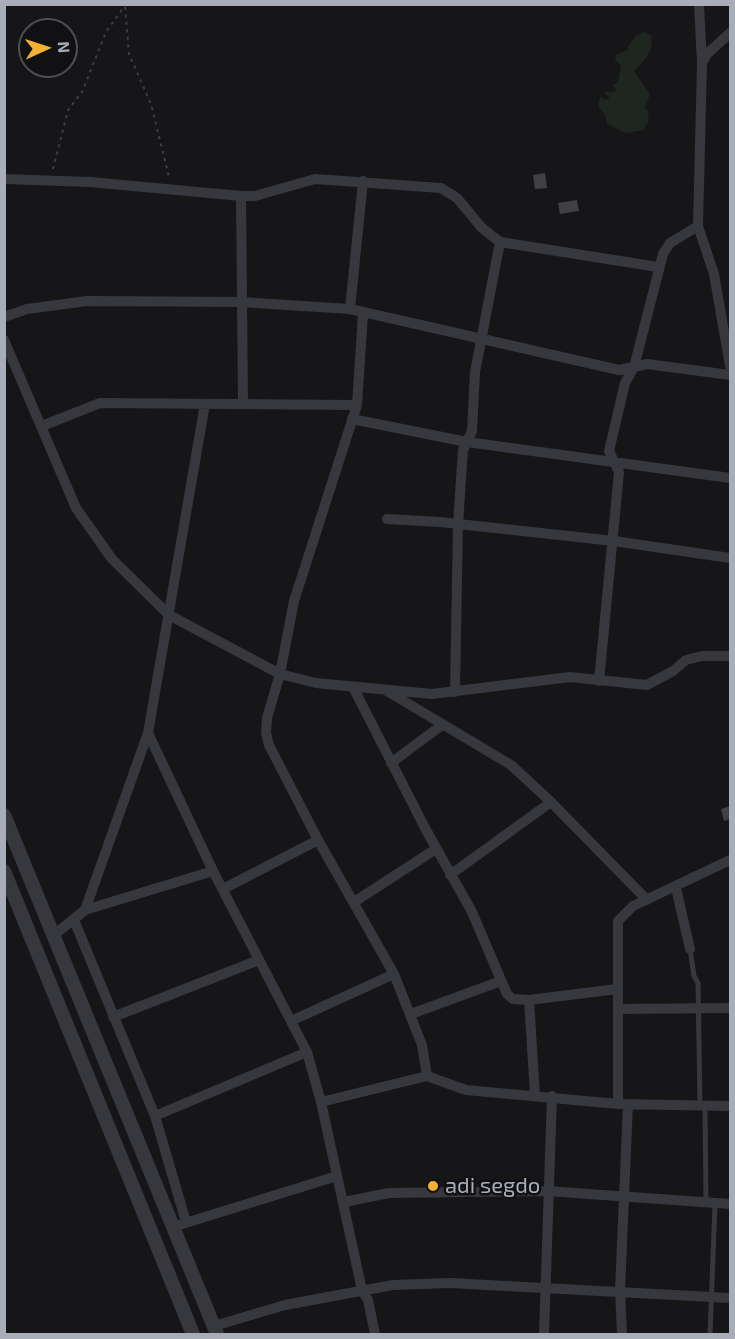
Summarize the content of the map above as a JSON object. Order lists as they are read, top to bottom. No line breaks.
{"places":["adi segdo"],"north":"right"}
